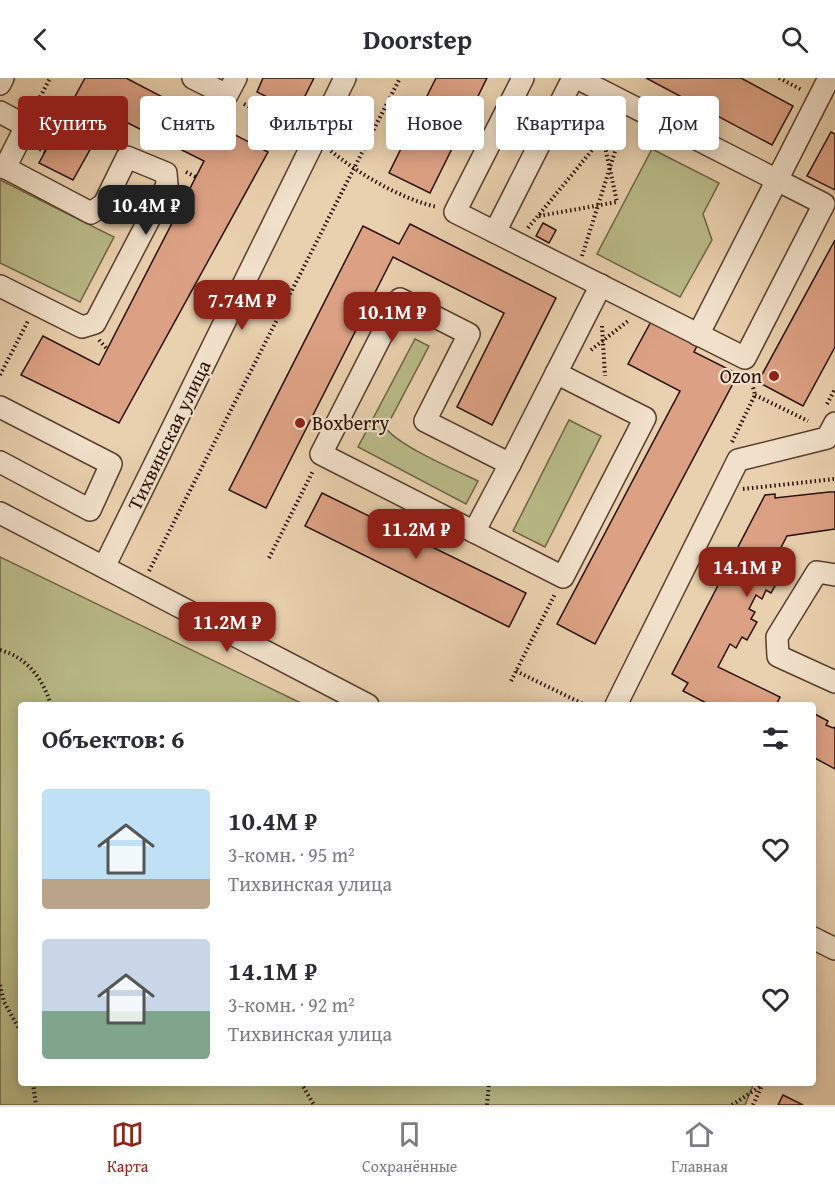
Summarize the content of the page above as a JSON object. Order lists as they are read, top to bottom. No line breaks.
{"streets":{"street":["Тихвинская улица"]},"places":["Ozon","Boxberry"],"page":{"header":"Doorstep","chip":["Купить","Снять","Фильтры","Новое","Квартира","Дом"],"price":["10.4M ₽","7.74M ₽","10.1M ₽","11.2M ₽","14.1M ₽","11.2M ₽"],"heading":"Объектов: 6","list":[{"name":"10.4M ₽","note":"3-комн. · 95 m² · Тихвинская улица"},{"name":"14.1M ₽","note":"3-комн. · 92 m² · Тихвинская улица"}],"tabs":["Карта","Сохранённые","Главная"]}}
